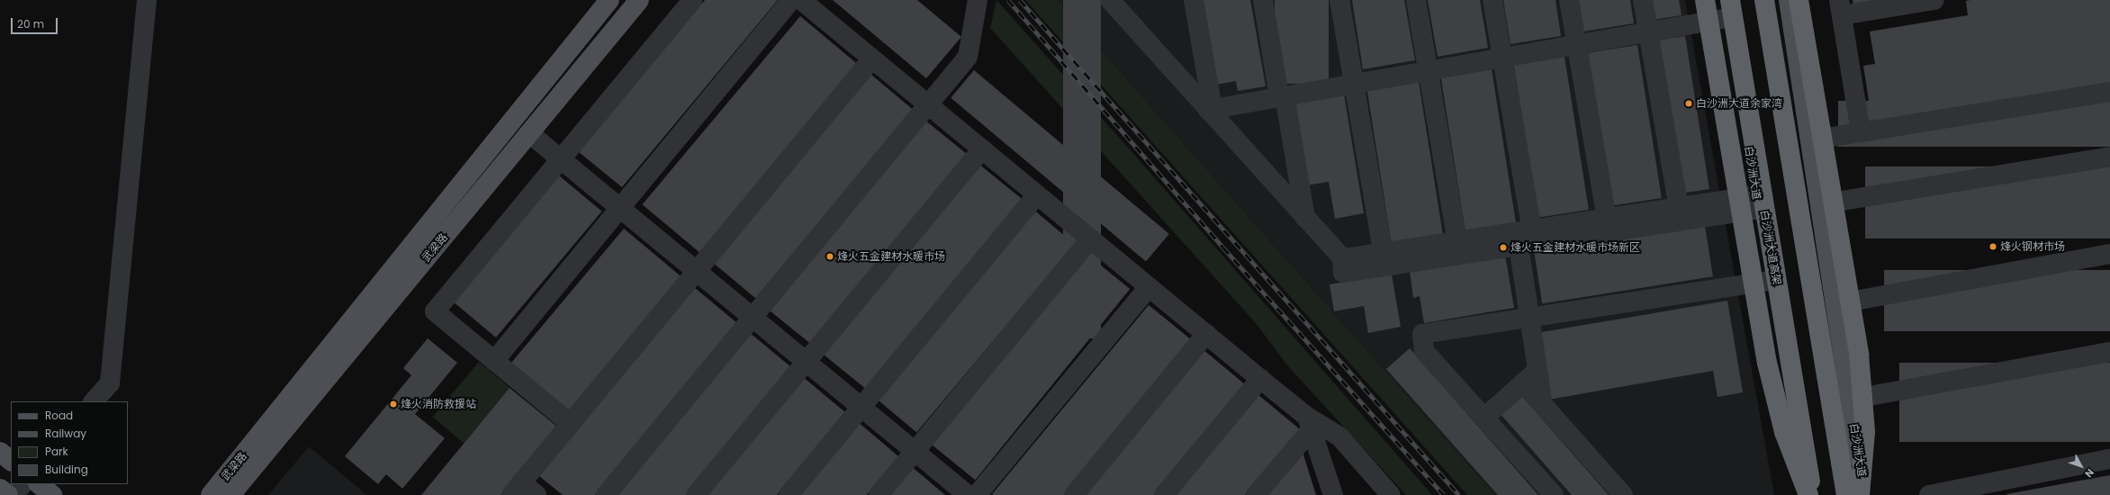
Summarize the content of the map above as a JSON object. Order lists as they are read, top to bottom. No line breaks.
{"streets":{"highway":["白沙洲大道高架"],"main road":["白沙洲大道","武梁路"]},"crossings":[["白沙洲大道","白沙洲大道高架"]],"places":["白沙洲大道余家湾","烽火钢材市场","烽火五金建材水暖市场新区","烽火五金建材水暖市场","烽火消防救援站"],"legend":["Road","Railway","Park","Building"],"scale_bar":"20 m","north":"bottom right"}
